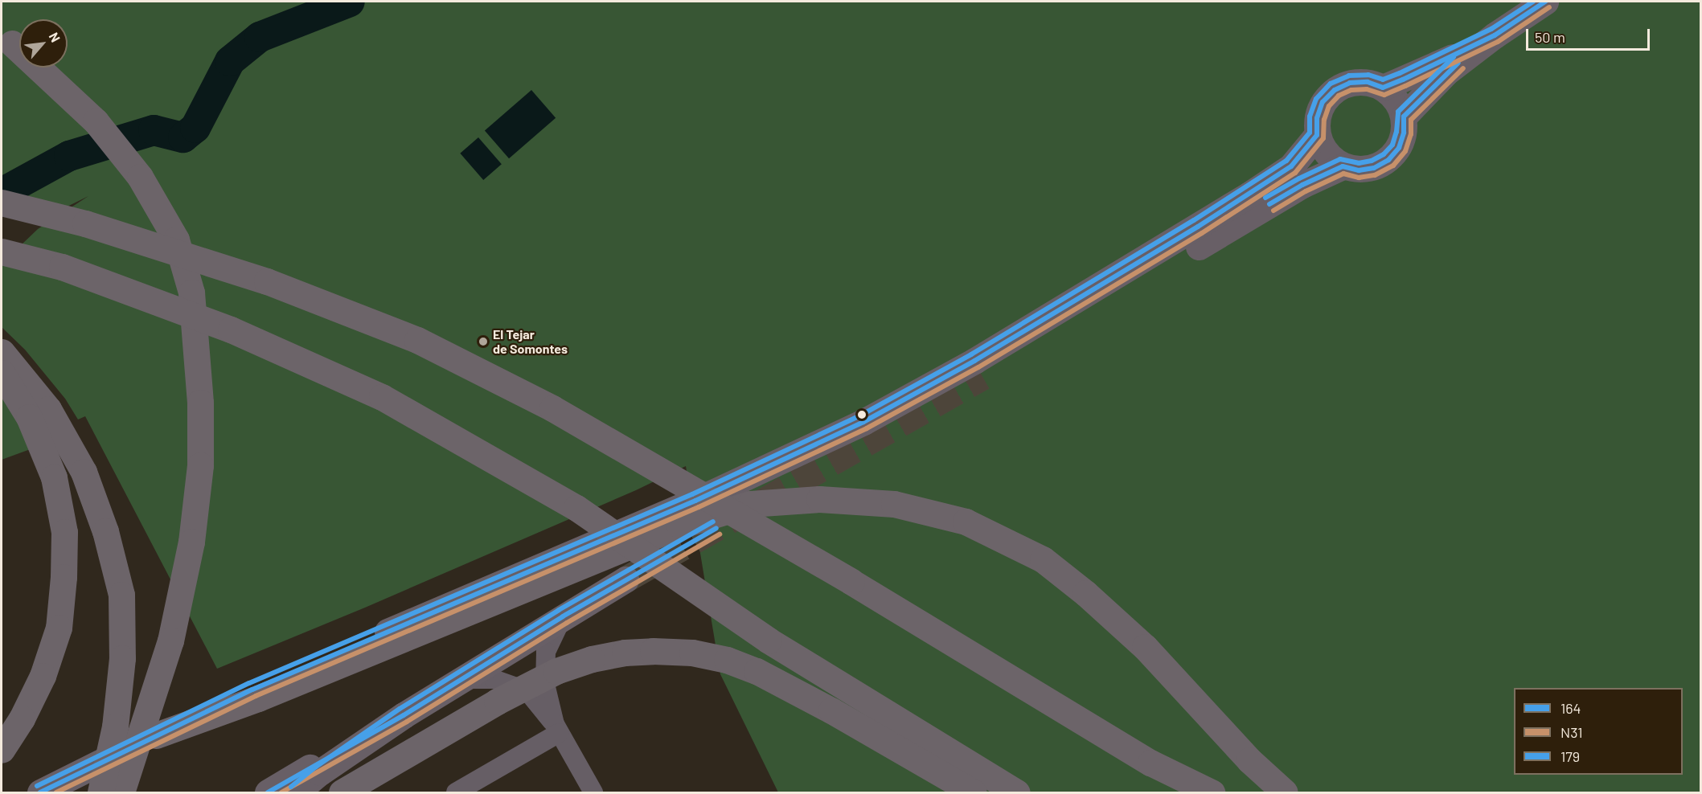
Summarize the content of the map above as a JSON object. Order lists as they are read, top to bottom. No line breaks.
{"places":["El Tejar de Somontes"],"lines":["transit line 164","transit line 179","transit line N31"],"legend":["164","N31","179"],"scale_bar":"50 m","north":"top right"}
